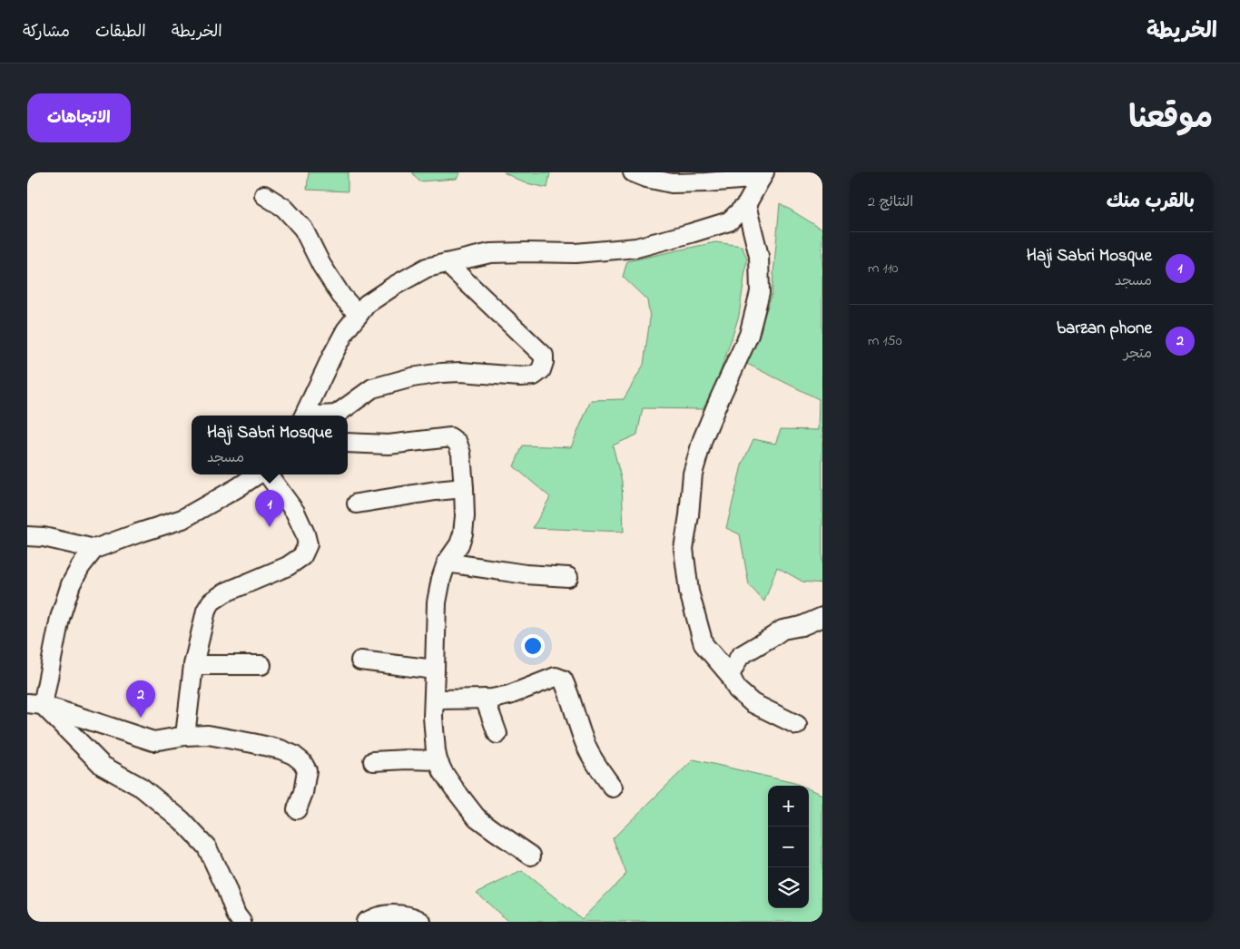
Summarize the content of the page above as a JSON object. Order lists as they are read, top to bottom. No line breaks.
{"page":{"header":"الخريطة","nav":["الخريطة","الطبقات","مشاركة"],"title":"موقعنا","buttons":"الاتجاهات","heading":["بالقرب منك","النتائج: 2"],"list":[{"mark":"1","name":"Haji Sabri Mosque","note":"مسجد","value":"110 m"},{"mark":"2","name":"barzan phone","note":"متجر","value":"150 m"}],"popup":["Haji Sabri Mosque","مسجد"],"pins":["1","2"],"map_buttons":["+","−"]}}
